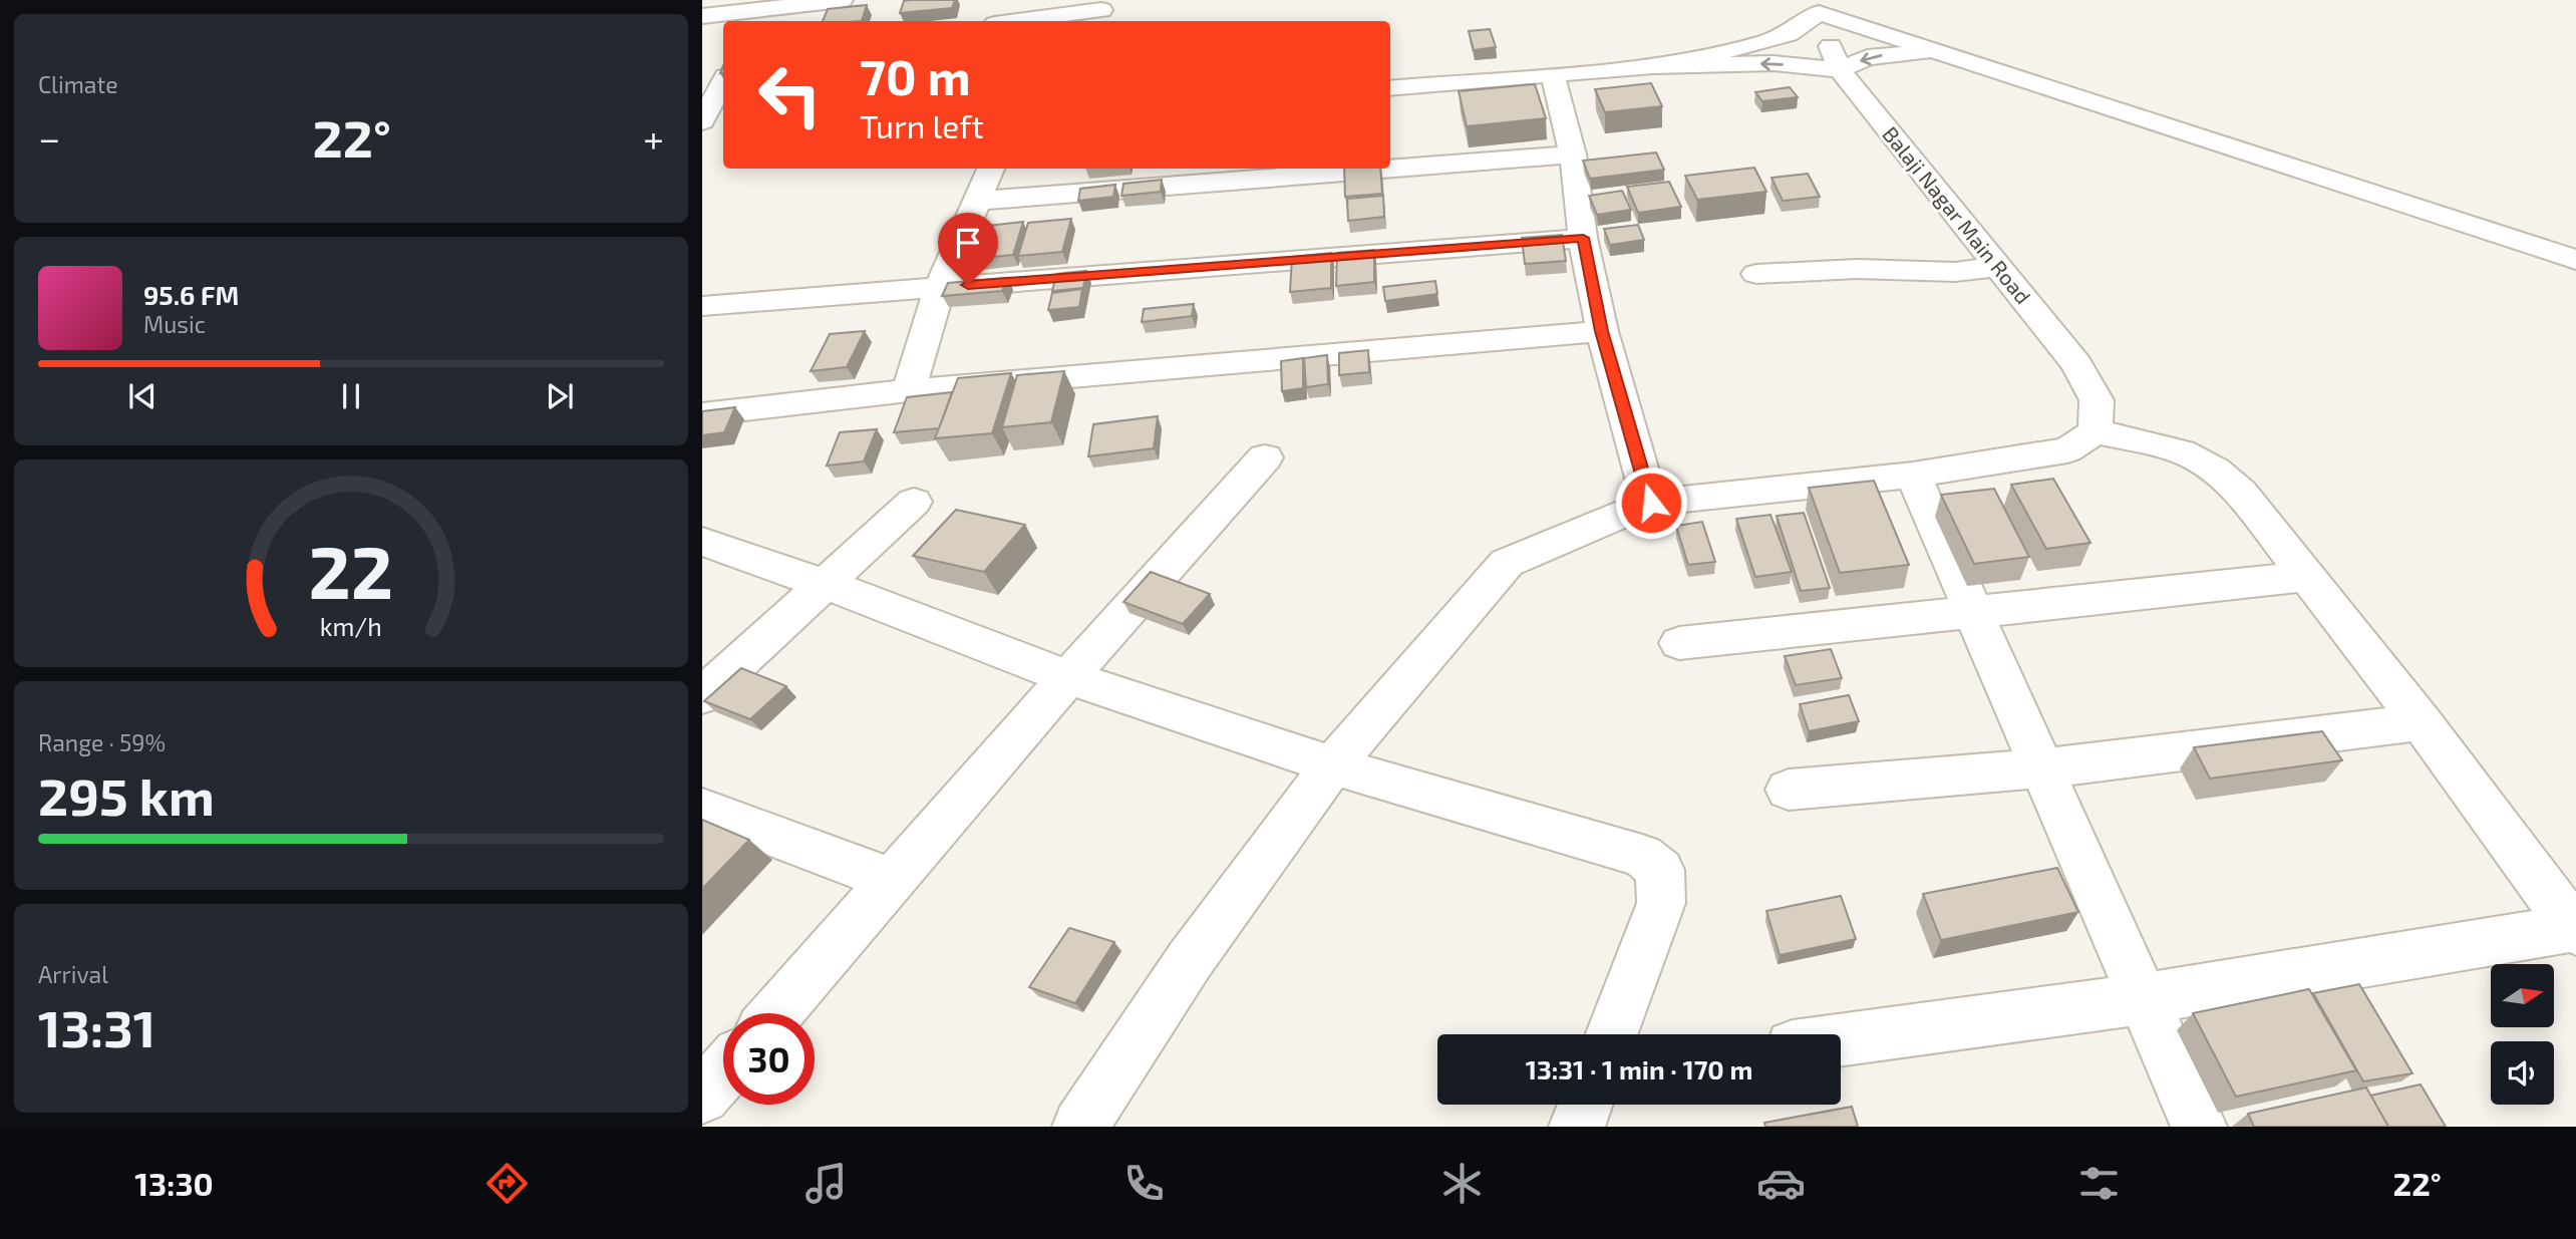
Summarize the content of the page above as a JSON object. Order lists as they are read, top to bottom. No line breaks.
{"streets":{"street":["Balaji Nagar Main Road"]},"north":"right","page":{"tile":["Climate",["Range · 59%","295 km"],["Arrival","13:31"]],"turn":["70 m","Turn left"],"heat":["−","22°","+"],"song":["95.6 FM","Music"],"limit":"30","trip":"13:31 · 1 min · 170 m","tabs":["13:30","22°"],"gauge":["22","km/h"]}}
